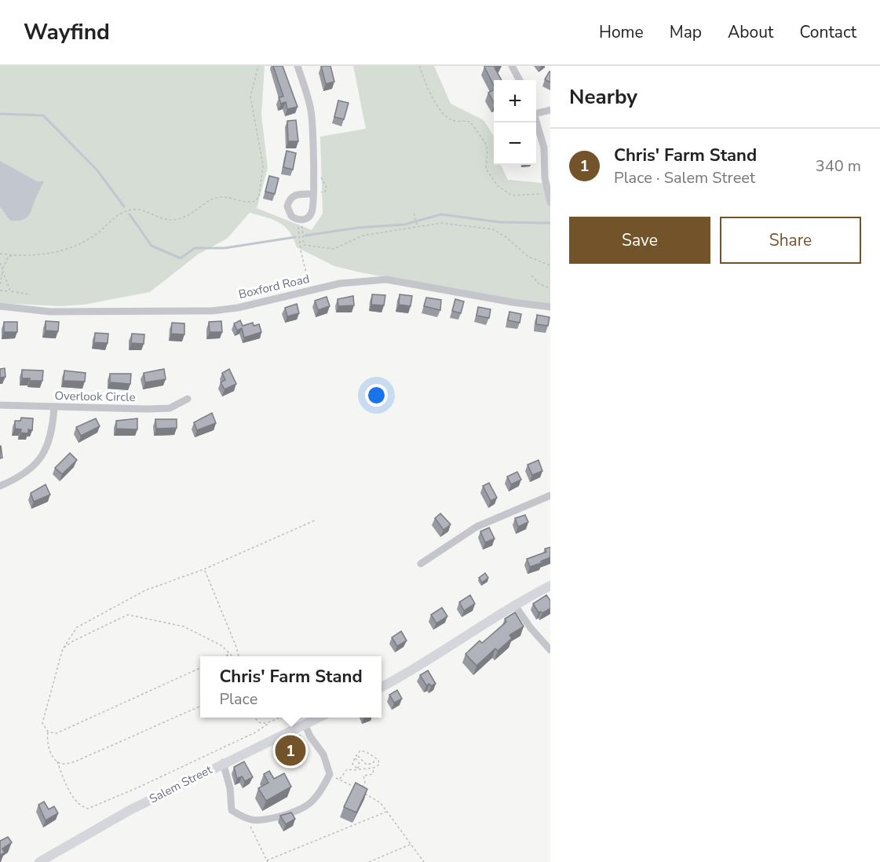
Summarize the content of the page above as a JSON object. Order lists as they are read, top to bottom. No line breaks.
{"streets":{"main road":["Salem Street"],"street":["Boxford Road","Overlook Circle"]},"page":{"header":"Wayfind","nav":["Home","Map","About","Contact"],"heading":"Nearby","map_buttons":["+","−"],"list":[{"mark":"1","name":"Chris' Farm Stand","note":"Place · Salem Street","value":"340 m"}],"buttons":["Save","Share"],"popup":["Chris' Farm Stand","Place"],"pins":"1"}}
